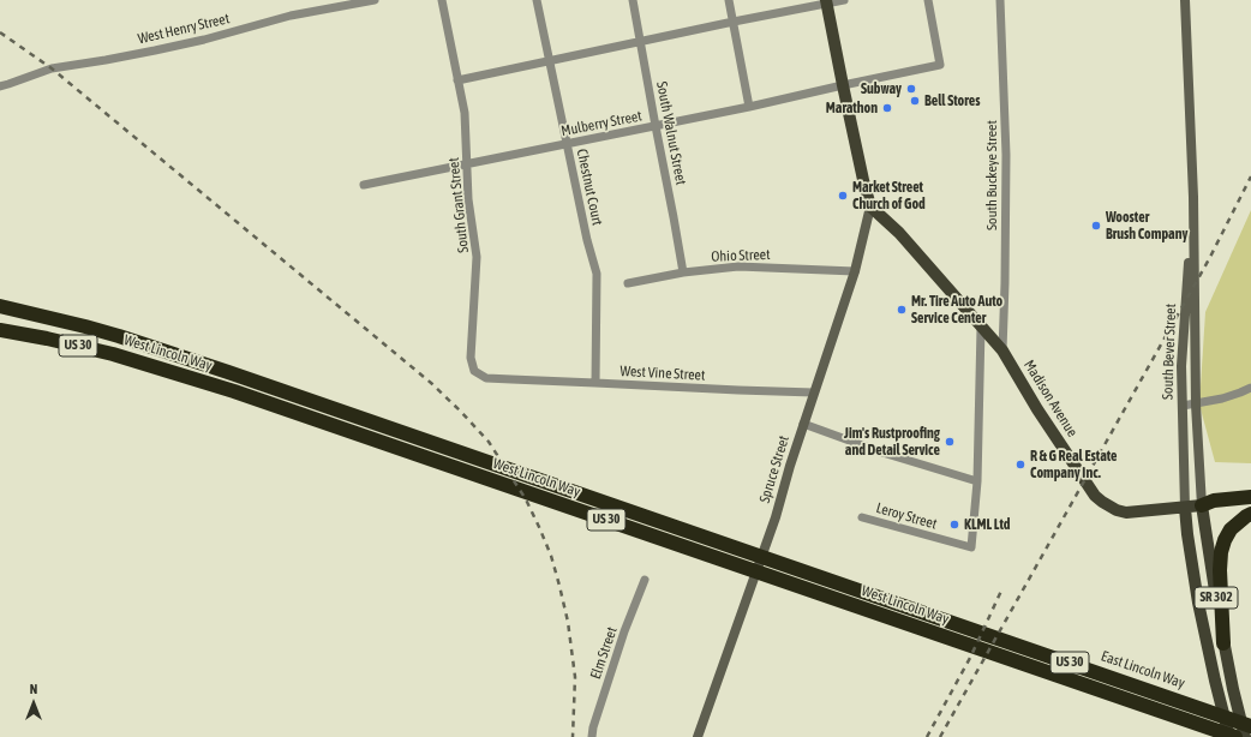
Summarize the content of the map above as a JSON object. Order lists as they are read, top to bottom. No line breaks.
{"streets":{"highway":["US 30","West Lincoln Way","East Lincoln Way"],"main road":["South Bever Street","Madison Avenue","Spruce Street","SR 302"],"street":["West Henry Street","Mulberry Street","South Walnut Street","South Buckeye Street","Chestnut Court","South Grant Street","Ohio Street","West Vine Street","Leroy Street","Elm Street"]},"crossings":[["Mulberry Street","South Walnut Street"],["Mulberry Street","Chestnut Court"],["Mulberry Street","South Grant Street"],["South Walnut Street","Ohio Street"],["South Buckeye Street","Madison Avenue"],["Chestnut Court","West Vine Street"],["South Grant Street","West Vine Street"],["Ohio Street","Spruce Street"],["South Bever Street","Madison Avenue"],["South Bever Street","SR 302"],["West Lincoln Way","East Lincoln Way"],["West Vine Street","Spruce Street"],["Madison Avenue","Spruce Street"],["Madison Avenue","SR 302"]],"places":["Subway","Bell Stores","Marathon","Market Street Church of God","Wooster Brush Company","Mr. Tire Auto Auto Service Center","Jim's Rustproofing and Detail Service","R & G Real Estate Company Inc.","KLML Ltd"],"north":"top"}
